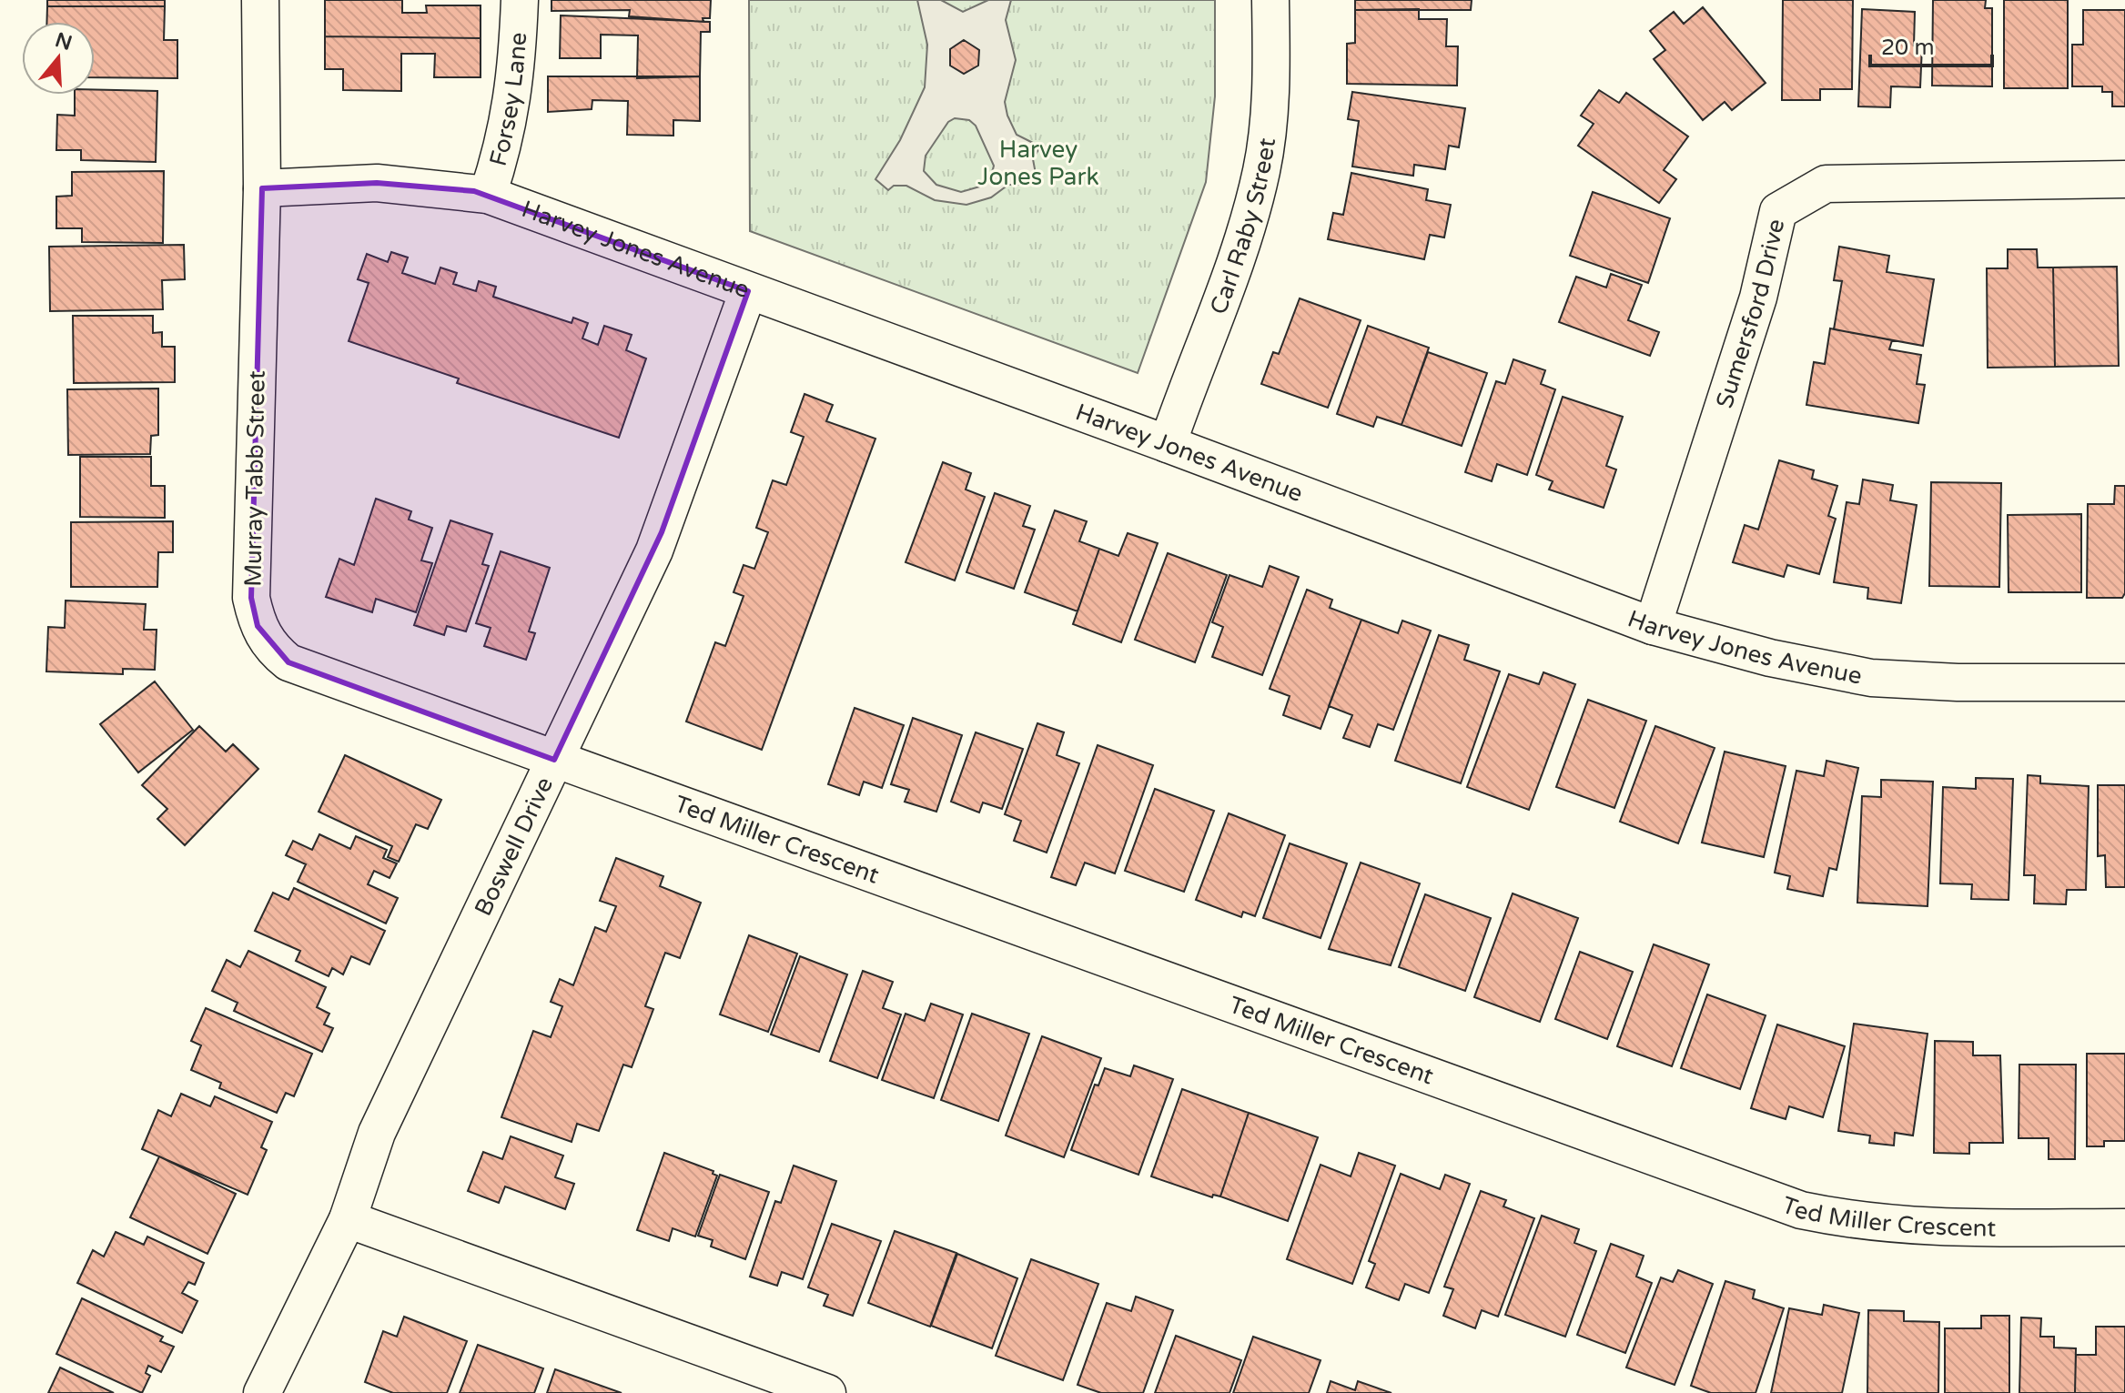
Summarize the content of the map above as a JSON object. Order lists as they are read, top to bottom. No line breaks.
{"streets":{"street":["Forsey Lane","Carl Raby Street","Harvey Jones Avenue","Sumersford Drive","Murray Tabb Street","Ted Miller Crescent","Boswell Drive"]},"crossings":[["Forsey Lane","Harvey Jones Avenue"],["Carl Raby Street","Harvey Jones Avenue"],["Harvey Jones Avenue","Sumersford Drive"],["Harvey Jones Avenue","Murray Tabb Street"],["Harvey Jones Avenue","Boswell Drive"],["Murray Tabb Street","Ted Miller Crescent"],["Murray Tabb Street","Boswell Drive"],["Ted Miller Crescent","Boswell Drive"]],"parks":["Harvey Jones Park"],"scale_bar":"20 m","north":"top"}
